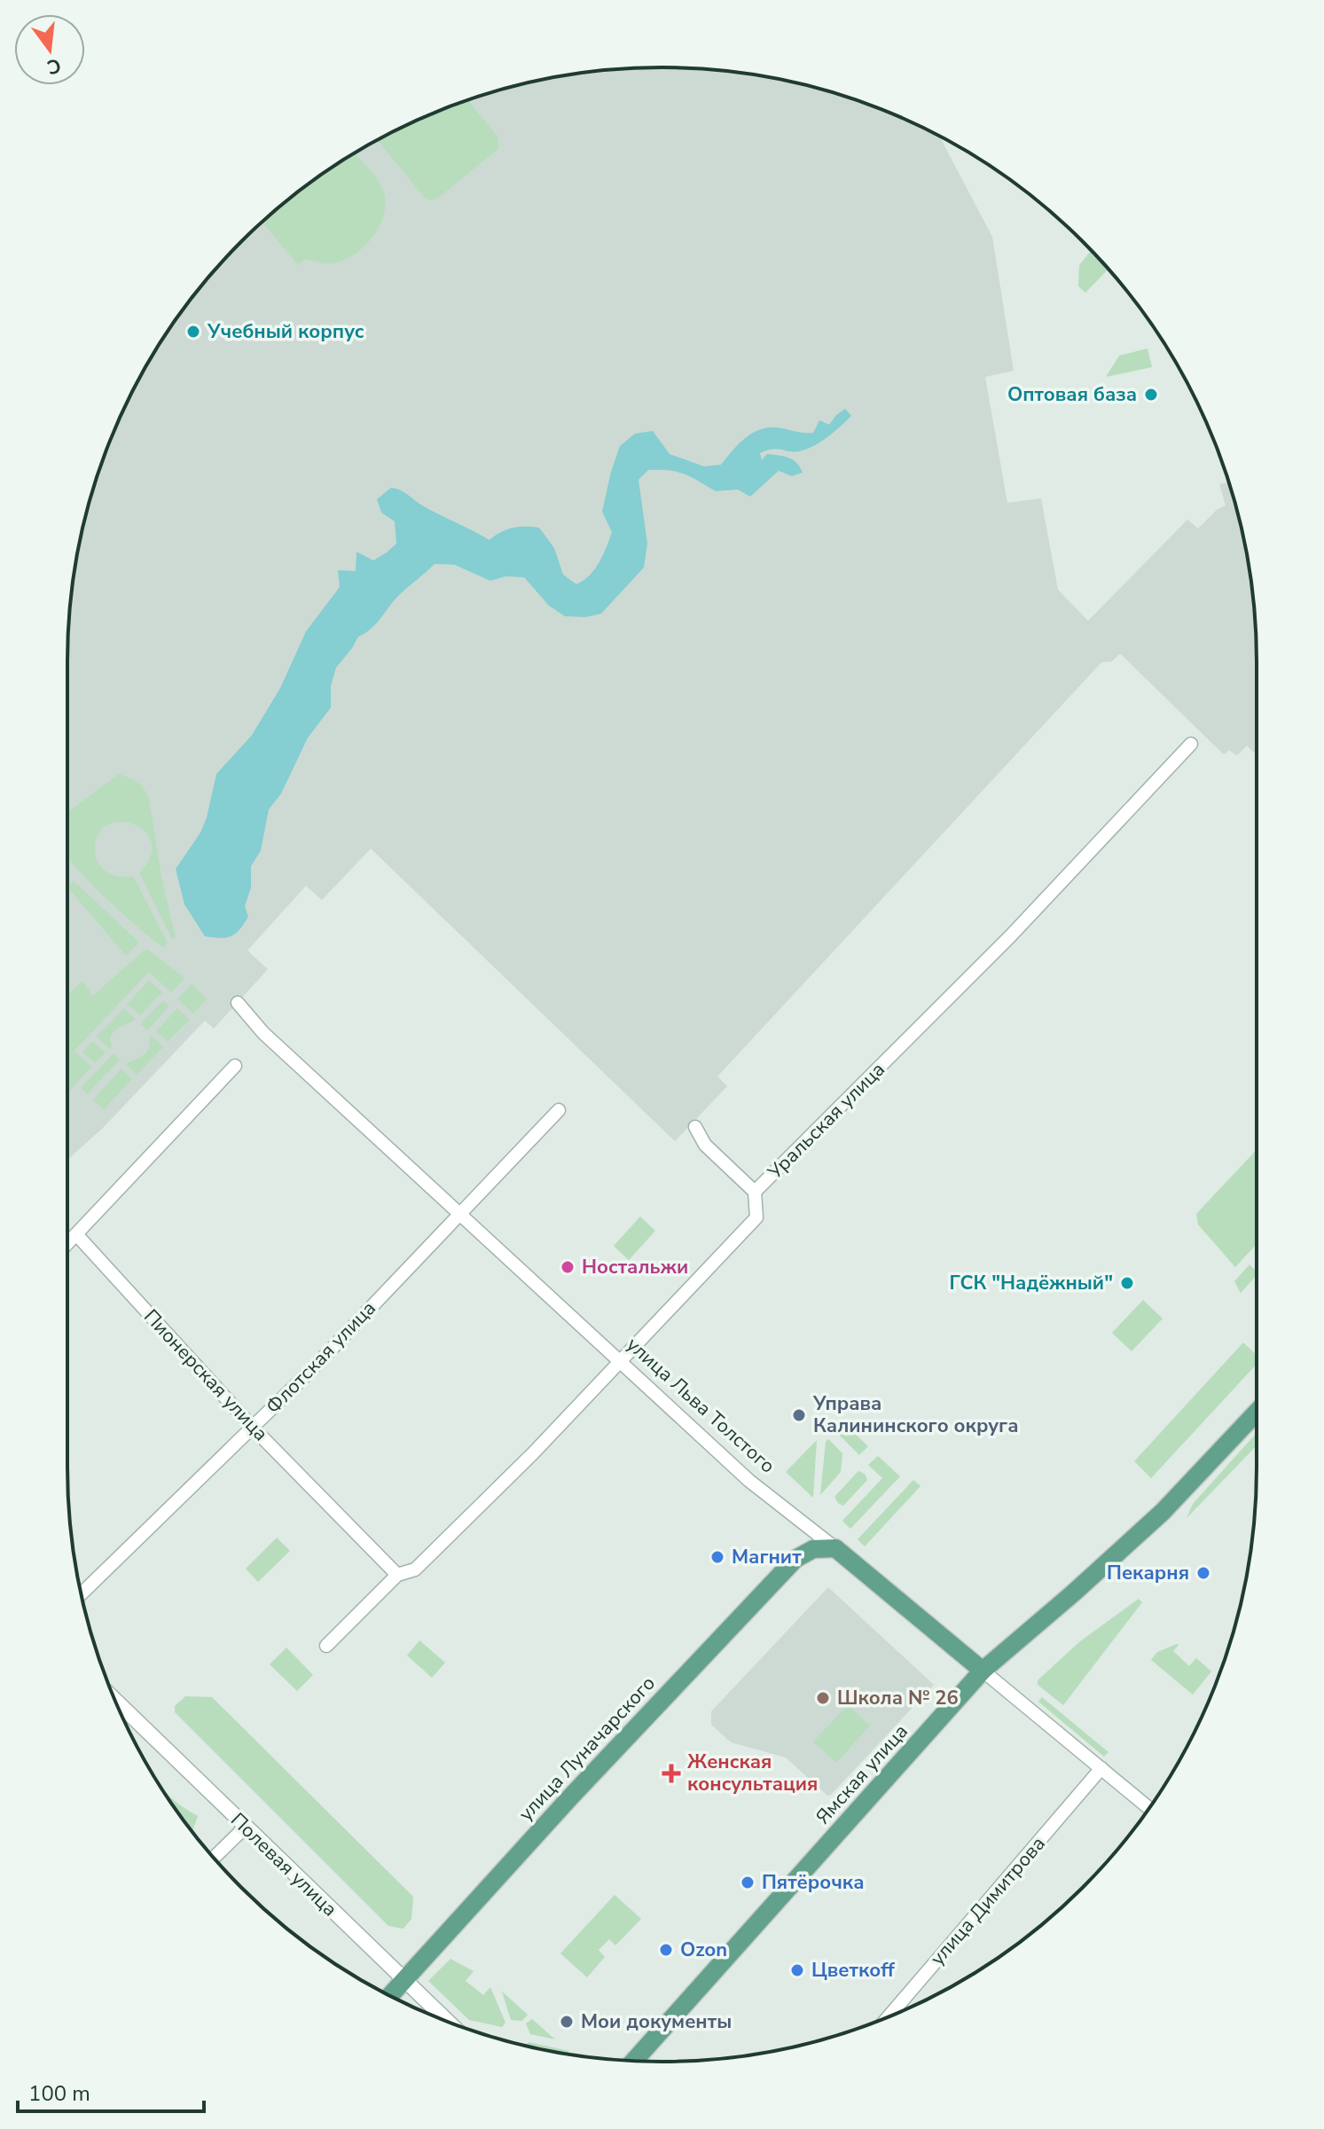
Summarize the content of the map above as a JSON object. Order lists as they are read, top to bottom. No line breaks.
{"streets":{"main road":["улица Льва Толстого","улица Луначарского","Ямская улица"],"street":["Уральская улица","Флотская улица","Пионерская улица","Полевая улица","улица Димитрова"]},"crossings":[["Уральская улица","Пионерская улица"],["Уральская улица","улица Льва Толстого"],["Флотская улица","Пионерская улица"],["Флотская улица","улица Льва Толстого"],["улица Льва Толстого","улица Луначарского"],["улица Льва Толстого","Ямская улица"],["улица Льва Толстого","улица Димитрова"],["улица Луначарского","Полевая улица"]],"places":{"other":["Учебный корпус","Оптовая база","Ностальжи","ГСК \"Надёжный\"","Управа Калининского округа","Магнит","Пекарня","Школа № 26","Пятёрочка","Ozon","Цветкоff","Мои документы"],"health":["Женская консультация"]},"scale_bar":"100 m","north":"bottom"}
